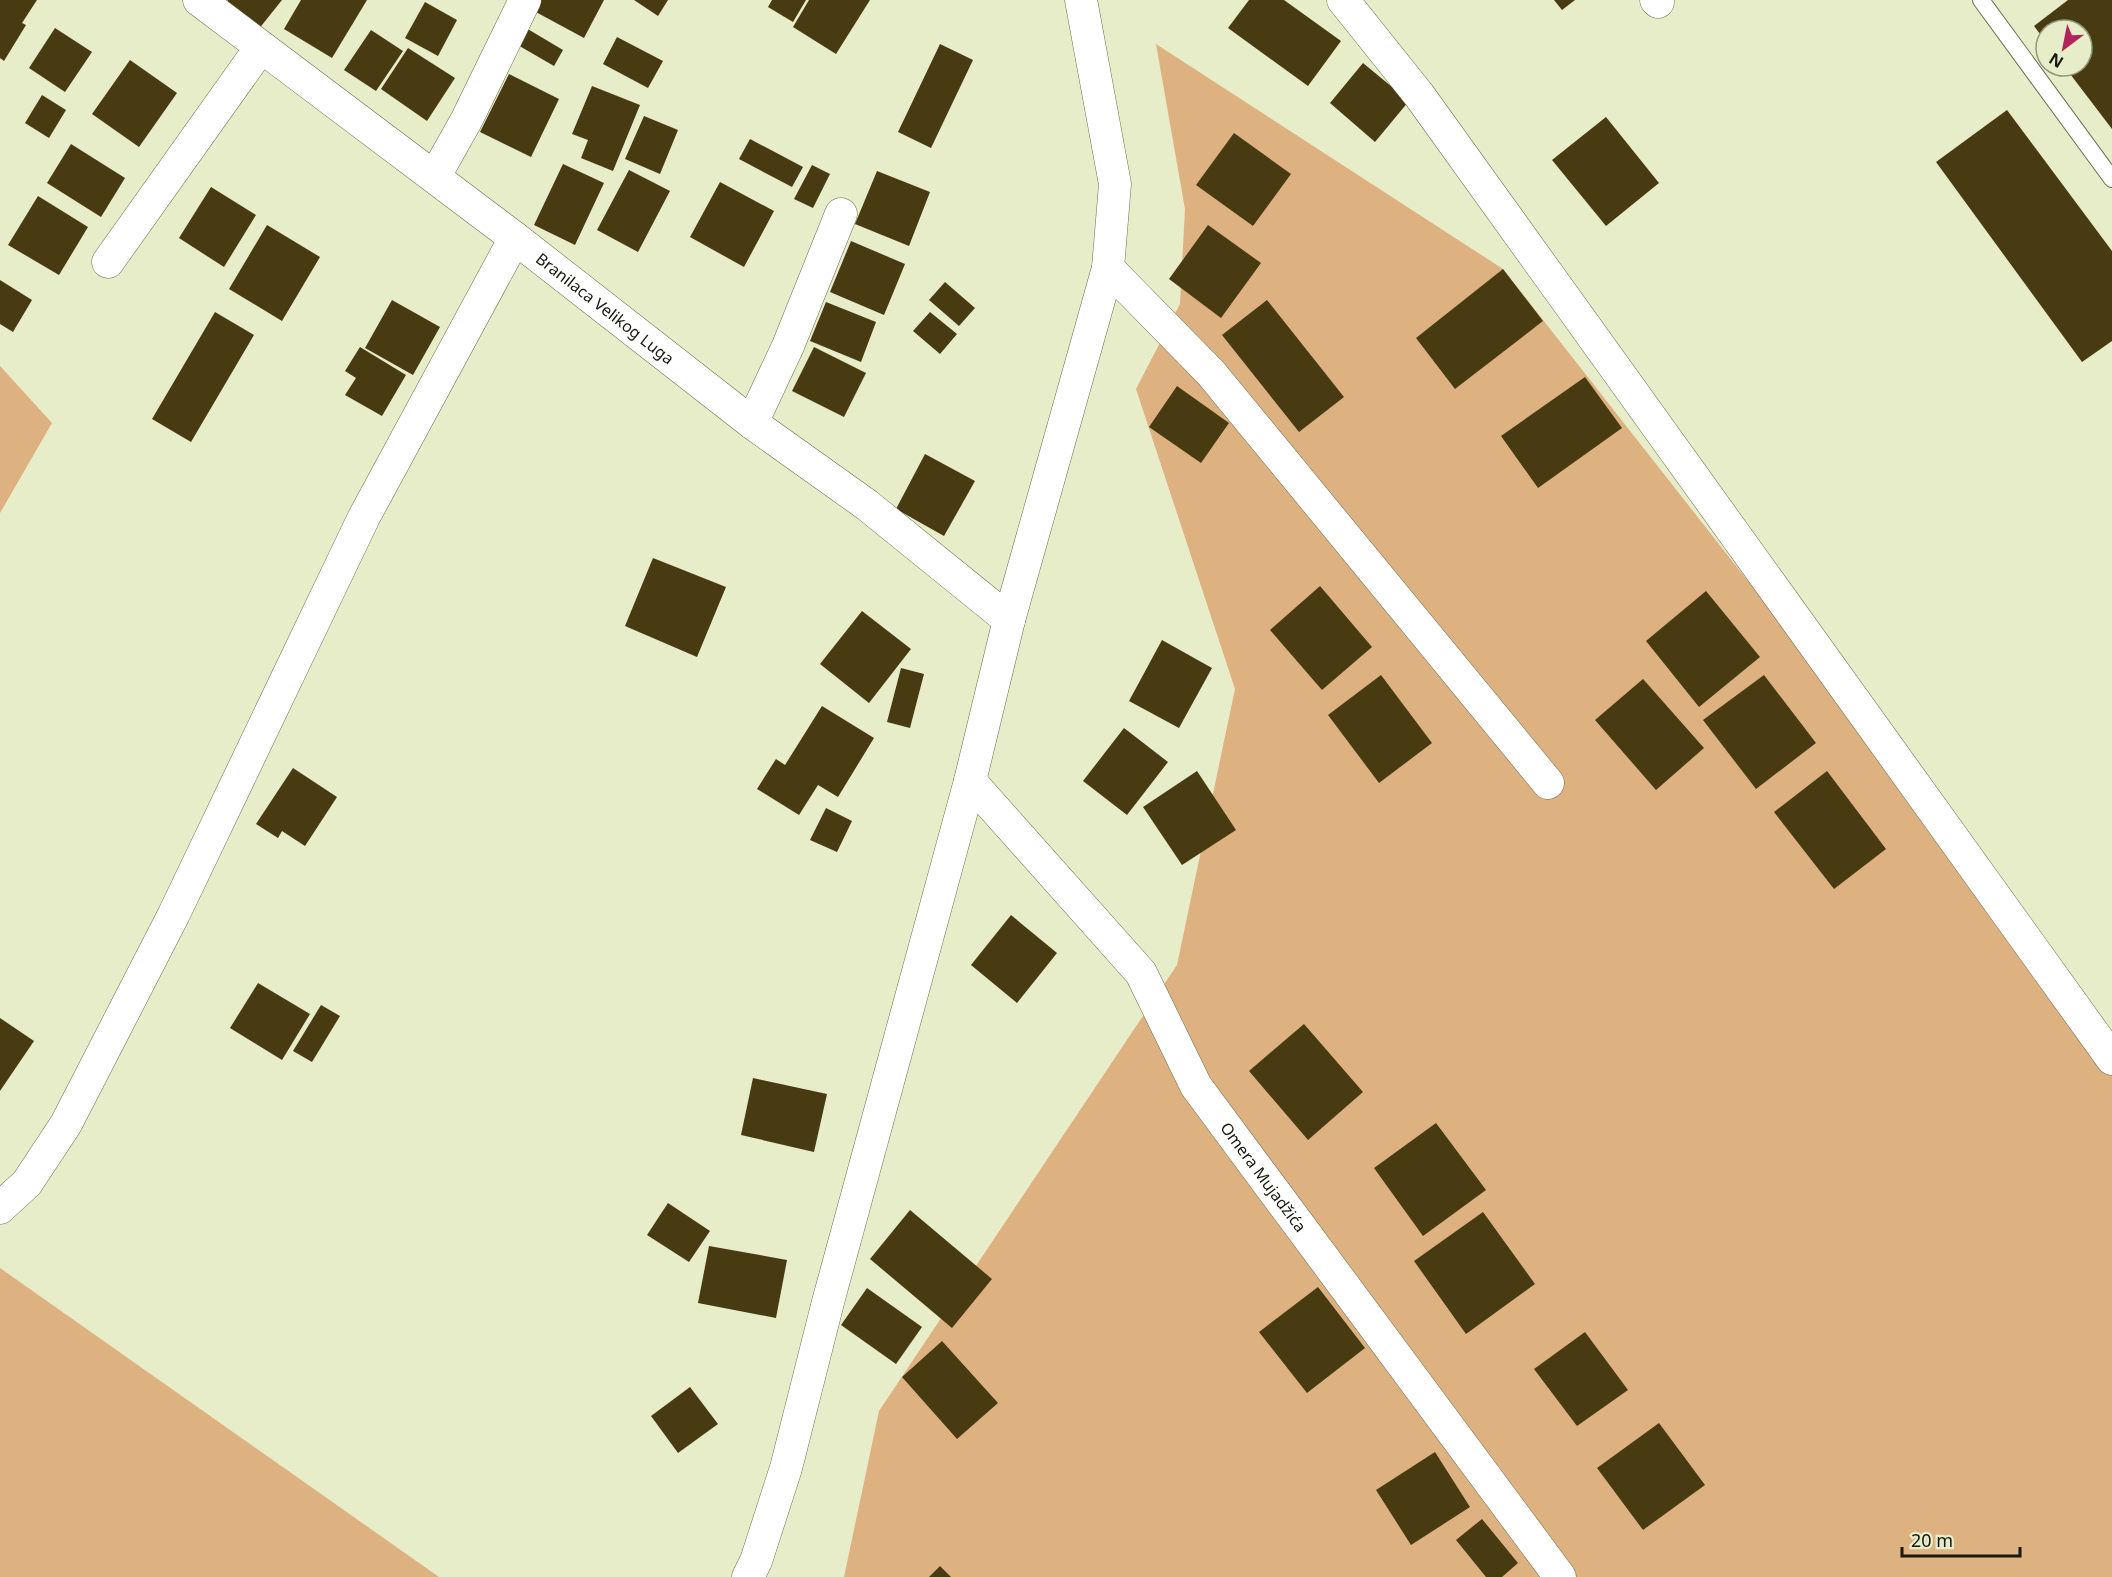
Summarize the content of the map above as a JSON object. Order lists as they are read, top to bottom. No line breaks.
{"streets":{"street":["Branilaca Velikog Luga","Omera Mujadžića"]},"scale_bar":"20 m","north":"bottom left"}
